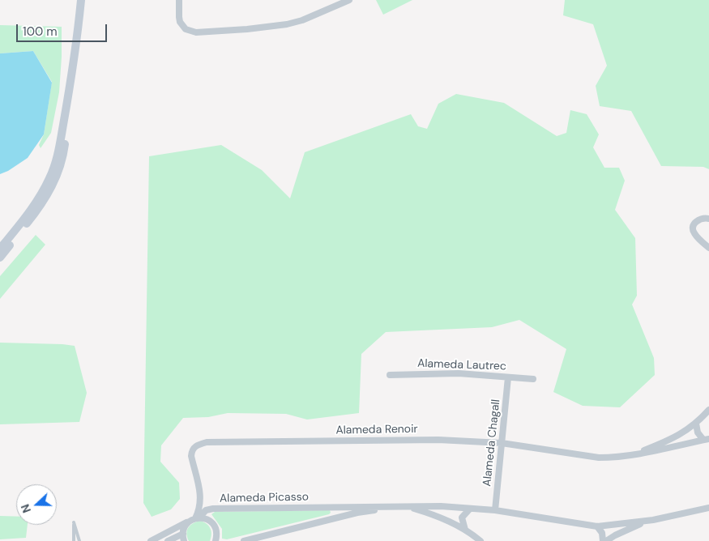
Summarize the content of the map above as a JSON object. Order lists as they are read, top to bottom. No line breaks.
{"streets":{"street":["Alameda Lautrec","Alameda Renoir","Alameda Chagall","Alameda Picasso"]},"crossings":[["Alameda Lautrec","Alameda Chagall"],["Alameda Renoir","Alameda Chagall"],["Alameda Renoir","Alameda Picasso"],["Alameda Chagall","Alameda Picasso"]],"scale_bar":"100 m","north":"left"}
